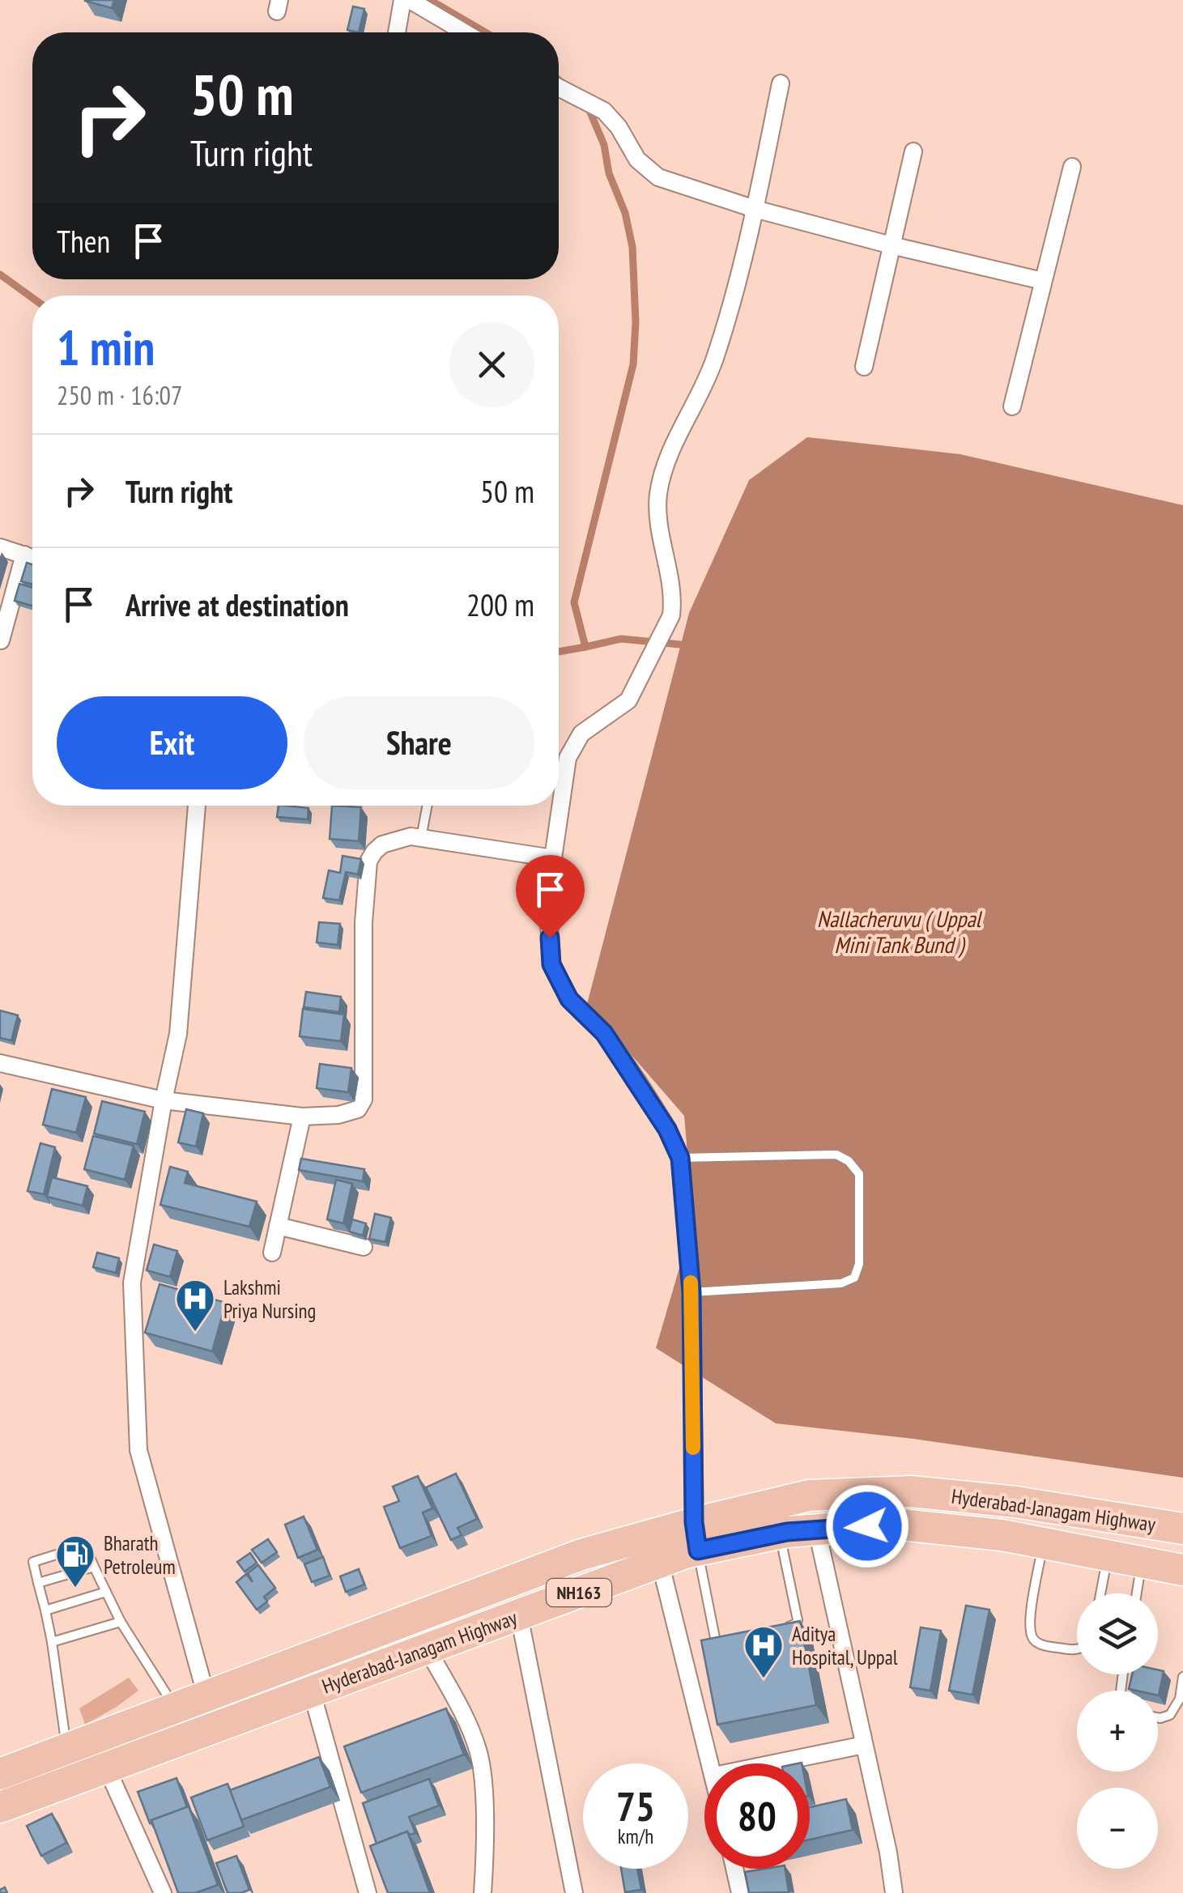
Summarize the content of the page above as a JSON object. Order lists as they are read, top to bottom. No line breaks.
{"streets":{"highway":["Hyderabad-Janagam Highway","NH163"]},"water":["Nallacheruvu ( Uppal Mini Tank Bund )"],"places":{"hospital":["Lakshmi Priya Nursing","Aditya Hospital, Uppal"],"fuel station":["Bharath Petroleum"]},"page":{"turn":["50 m","Turn right"],"then":"Then","heading":["1 min","250 m · 16:07"],"list":[{"name":"Turn right","value":"50 m"},{"name":"Arrive at destination","value":"200 m"}],"buttons":["Exit","Share"],"map_buttons":["+","−"],"speed":"75 km/h","limit":"80"}}
